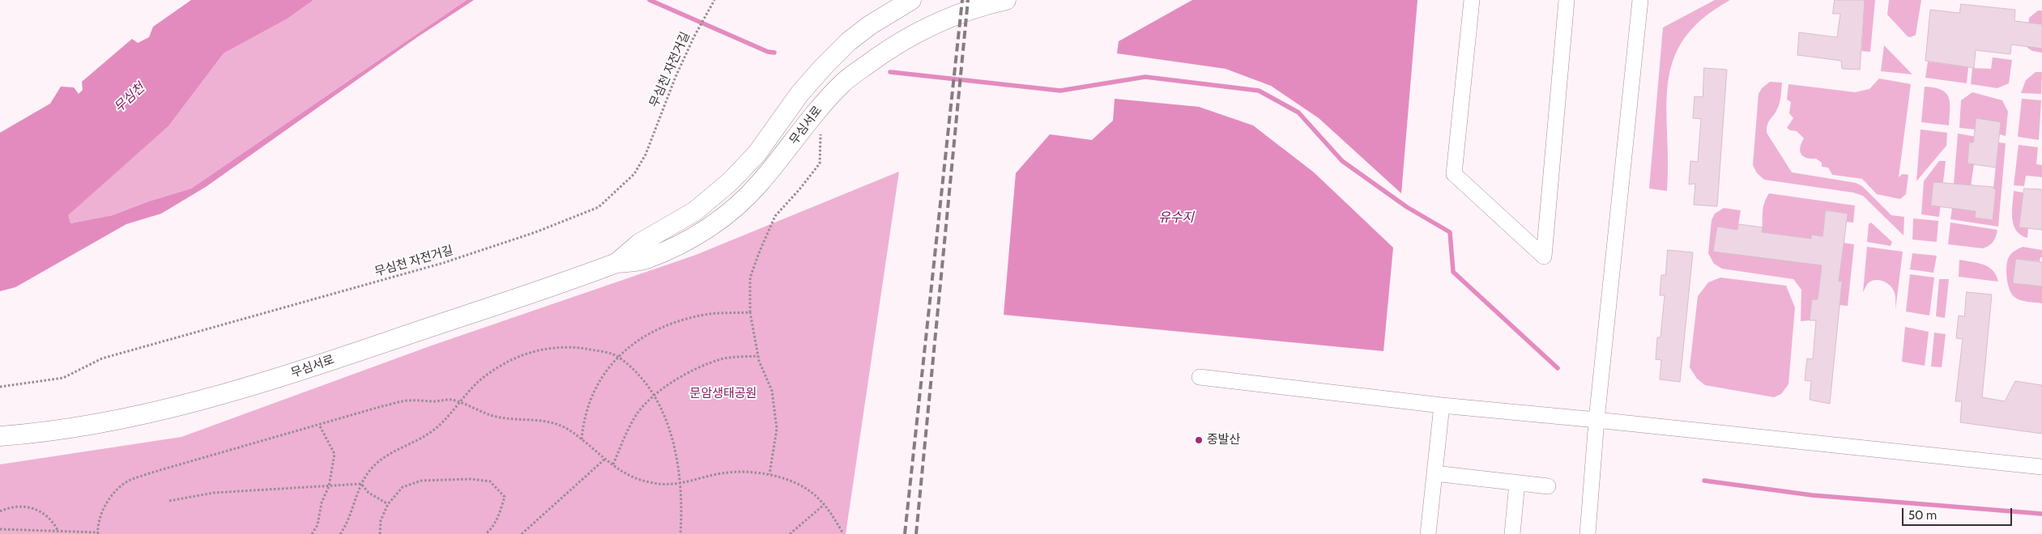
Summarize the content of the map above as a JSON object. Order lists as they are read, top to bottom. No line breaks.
{"streets":{"street":["무심서로"],"path":["무심천 자전거길"]},"water":["무심천","유수지"],"parks":["문암생태공원"],"places":["중발산"],"scale_bar":"50 m"}
